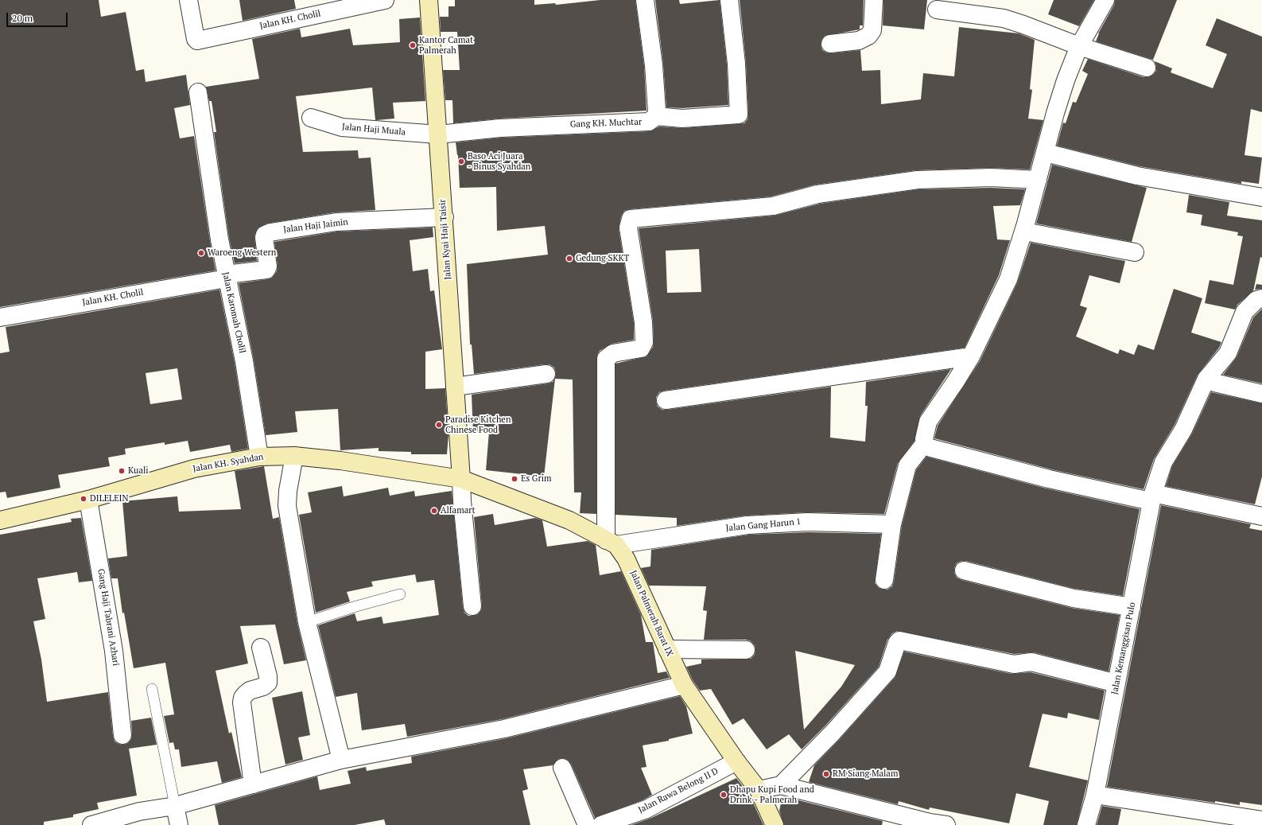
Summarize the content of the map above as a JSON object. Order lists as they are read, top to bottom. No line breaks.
{"streets":{"street":["Jalan KH. Cholil","Gang KH. Muchtar","Jalan Haji Muala","Jalan Haji Jaimin","Jalan Kyai Haji Taisir","Jalan Karomah Cholil","Jalan KH. Syahdan","Jalan Gang Harun 1","Jalan Palmerah Barat IX","Gang Haji Tabrani Azhari","Jalan Kemanggisan Pulo","Jalan Rawa Belong II D"]},"crossings":[["Jalan KH. Cholil","Jalan Haji Jaimin"],["Jalan KH. Cholil","Jalan Karomah Cholil"],["Gang KH. Muchtar","Jalan Haji Muala"],["Gang KH. Muchtar","Jalan Kyai Haji Taisir"],["Jalan Haji Muala","Jalan Kyai Haji Taisir"],["Jalan Haji Jaimin","Jalan Kyai Haji Taisir"],["Jalan Haji Jaimin","Jalan Karomah Cholil"],["Jalan Kyai Haji Taisir","Jalan KH. Syahdan"],["Jalan Kyai Haji Taisir","Jalan Palmerah Barat IX"],["Jalan Karomah Cholil","Jalan KH. Syahdan"],["Jalan KH. Syahdan","Jalan Palmerah Barat IX"],["Jalan KH. Syahdan","Gang Haji Tabrani Azhari"],["Jalan Gang Harun 1","Jalan Palmerah Barat IX"],["Jalan Palmerah Barat IX","Jalan Rawa Belong II D"]],"places":["Kantor Camat Palmerah","Baso Aci Juara - Binus Syahdan","Waroeng Western","Gedung SKKT","Paradise Kitchen Chinese Food","Kuali","Es Grim","DILELEIN","Alfamart","RM Siang Malam","Dhapu Kupi Food and Drink - Palmerah"],"scale_bar":"20 m"}
